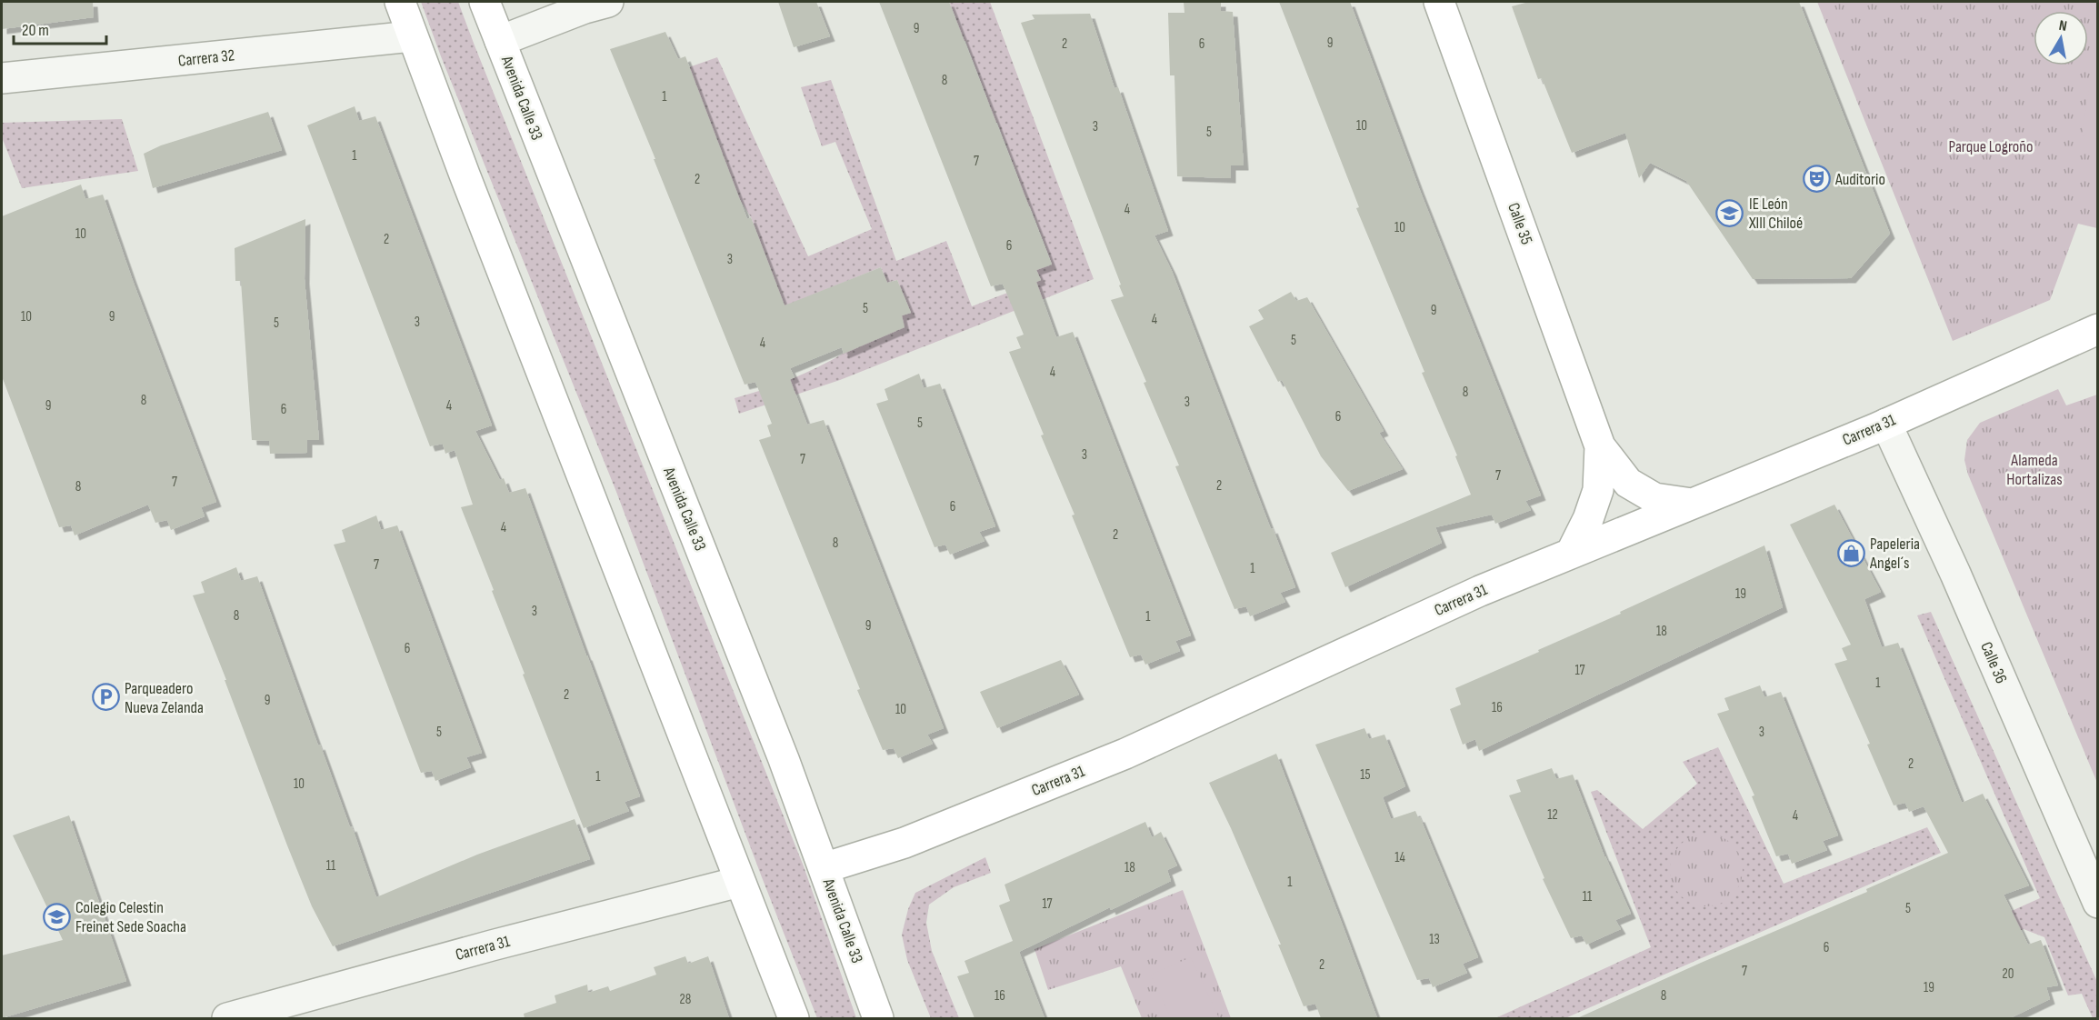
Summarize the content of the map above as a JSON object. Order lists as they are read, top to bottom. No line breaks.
{"streets":{"main road":["Avenida Calle 33","Calle 35","Carrera 31"],"street":["Carrera 32","Calle 36"]},"crossings":[["Avenida Calle 33","Carrera 31"],["Calle 35","Carrera 31"],["Carrera 31","Calle 36"]],"parks":["Parque Logroño","Alameda Hortalizas"],"places":{"theatre":["Auditorio"],"school or university":["IE León XIII Chiloé","Colegio Celestin Freinet Sede Soacha"],"shop":["Papeleria Angel´s"],"parking":["Parqueadero Nueva Zelanda"]},"house_numbers":["9","9","2","6","8","1","10","3","5","1","7","2","4","10","10","2","6","3","5","9","10","9","4","3","5","5","4","4","8","8","3","9","4","6","6","5","3","7","7","7","2","8","6","4","2","8","7","1","19","3","8","1","9","18","6","17","1","2","9","16","10","5","3","2","15","1","10","12","4","14","11","18","1","11","17","5","13","6","2","7","20","19","16","8","28"],"scale_bar":"20 m","north":"top"}
